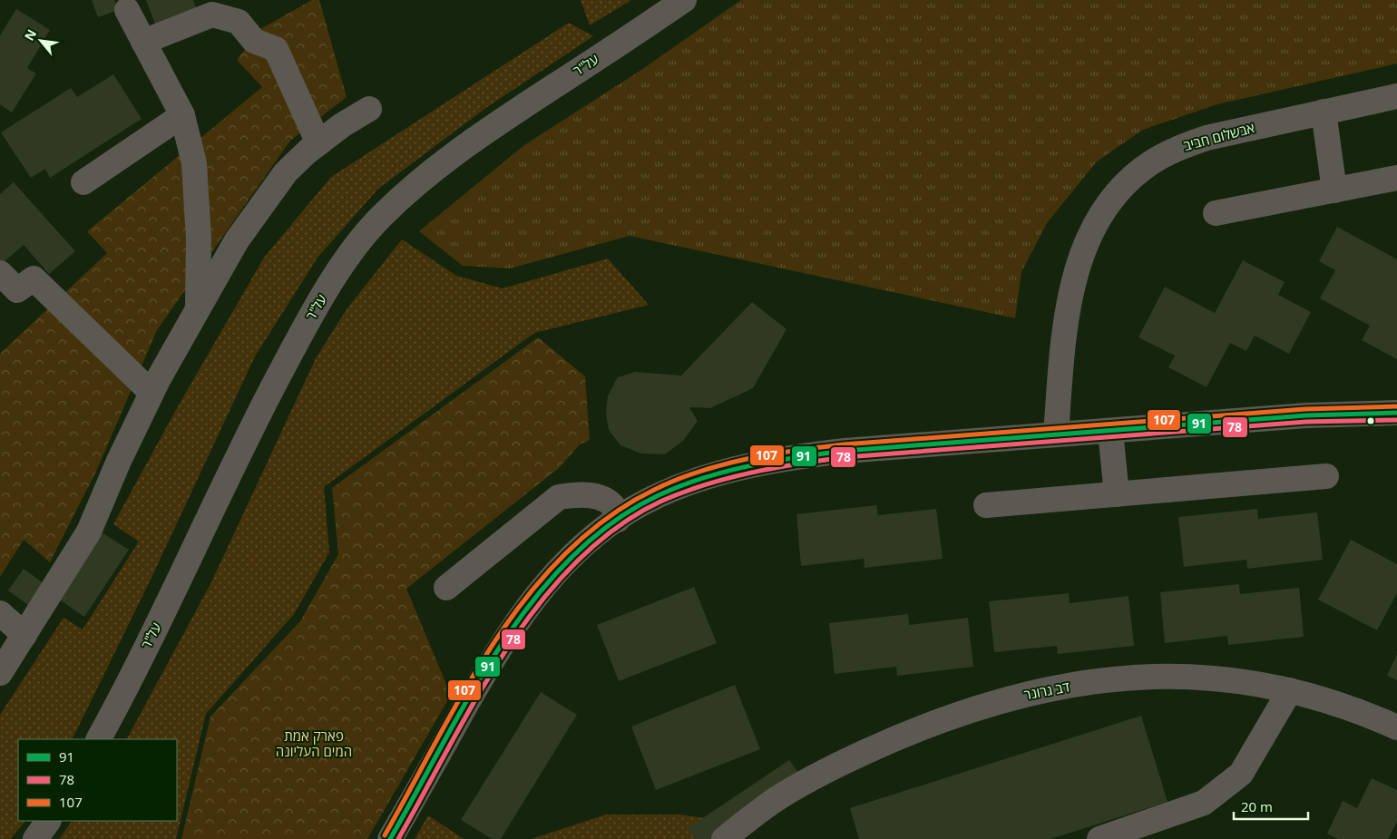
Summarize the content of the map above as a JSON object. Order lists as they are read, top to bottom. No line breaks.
{"streets":{"street":["על\"ר","אבשלום חביב","דב גרונר"]},"parks":["פארק אמת המים העליונה"],"lines":["transit line 107","transit line 91","transit line 78"],"legend":["91","78","107"],"scale_bar":"20 m","north":"top left"}
